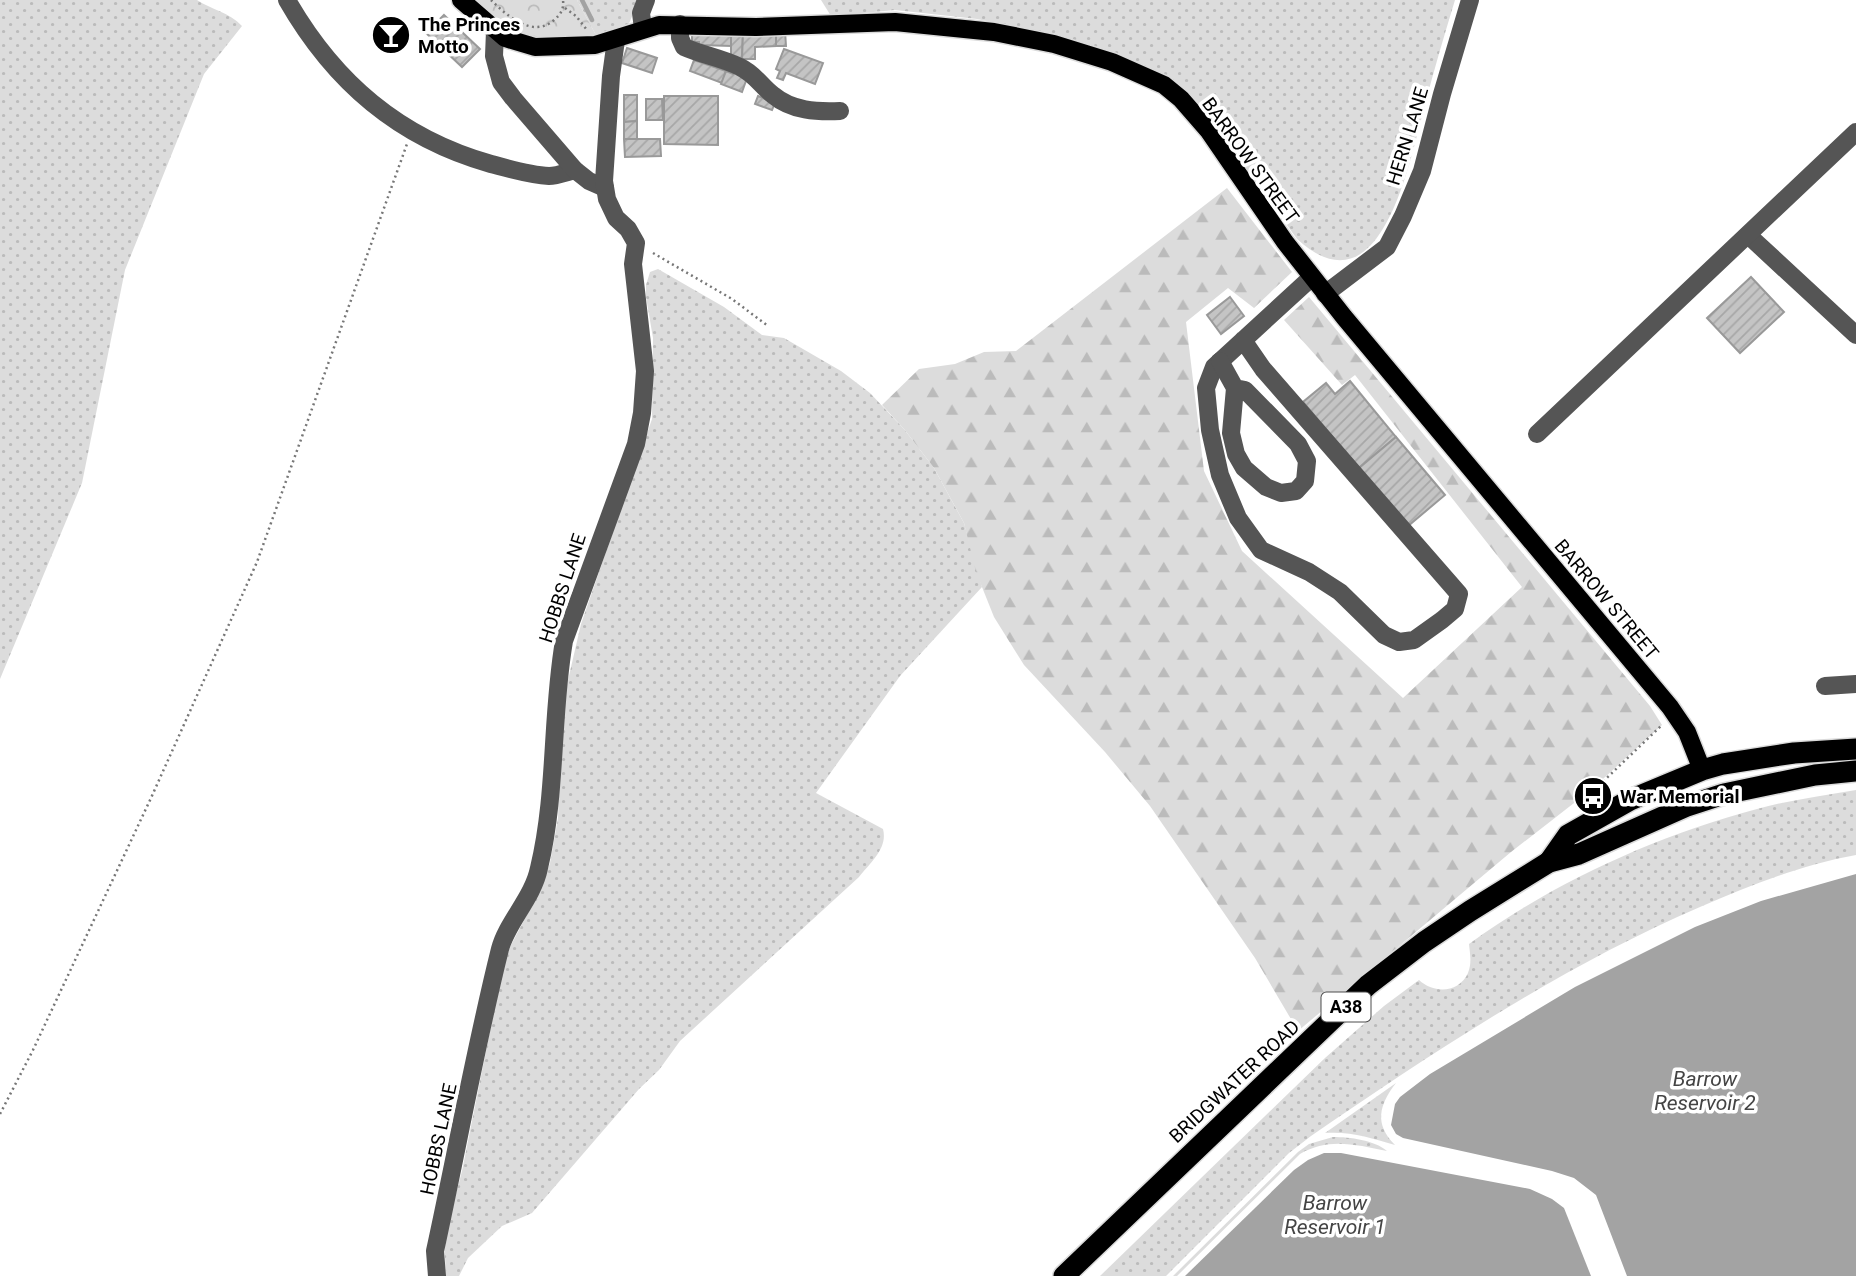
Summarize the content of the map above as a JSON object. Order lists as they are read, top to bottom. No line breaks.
{"streets":{"highway":["A38","BRIDGWATER ROAD"],"main road":["BARROW STREET"],"street":["HERN LANE","HOBBS LANE"]},"crossings":[["HERN LANE","BARROW STREET"],["BARROW STREET","BRIDGWATER ROAD"]],"water":["Barrow Reservoir 2","Barrow Reservoir 1"],"places":{"bar":["The Princes Motto"],"bus stop":["War Memorial"]}}
